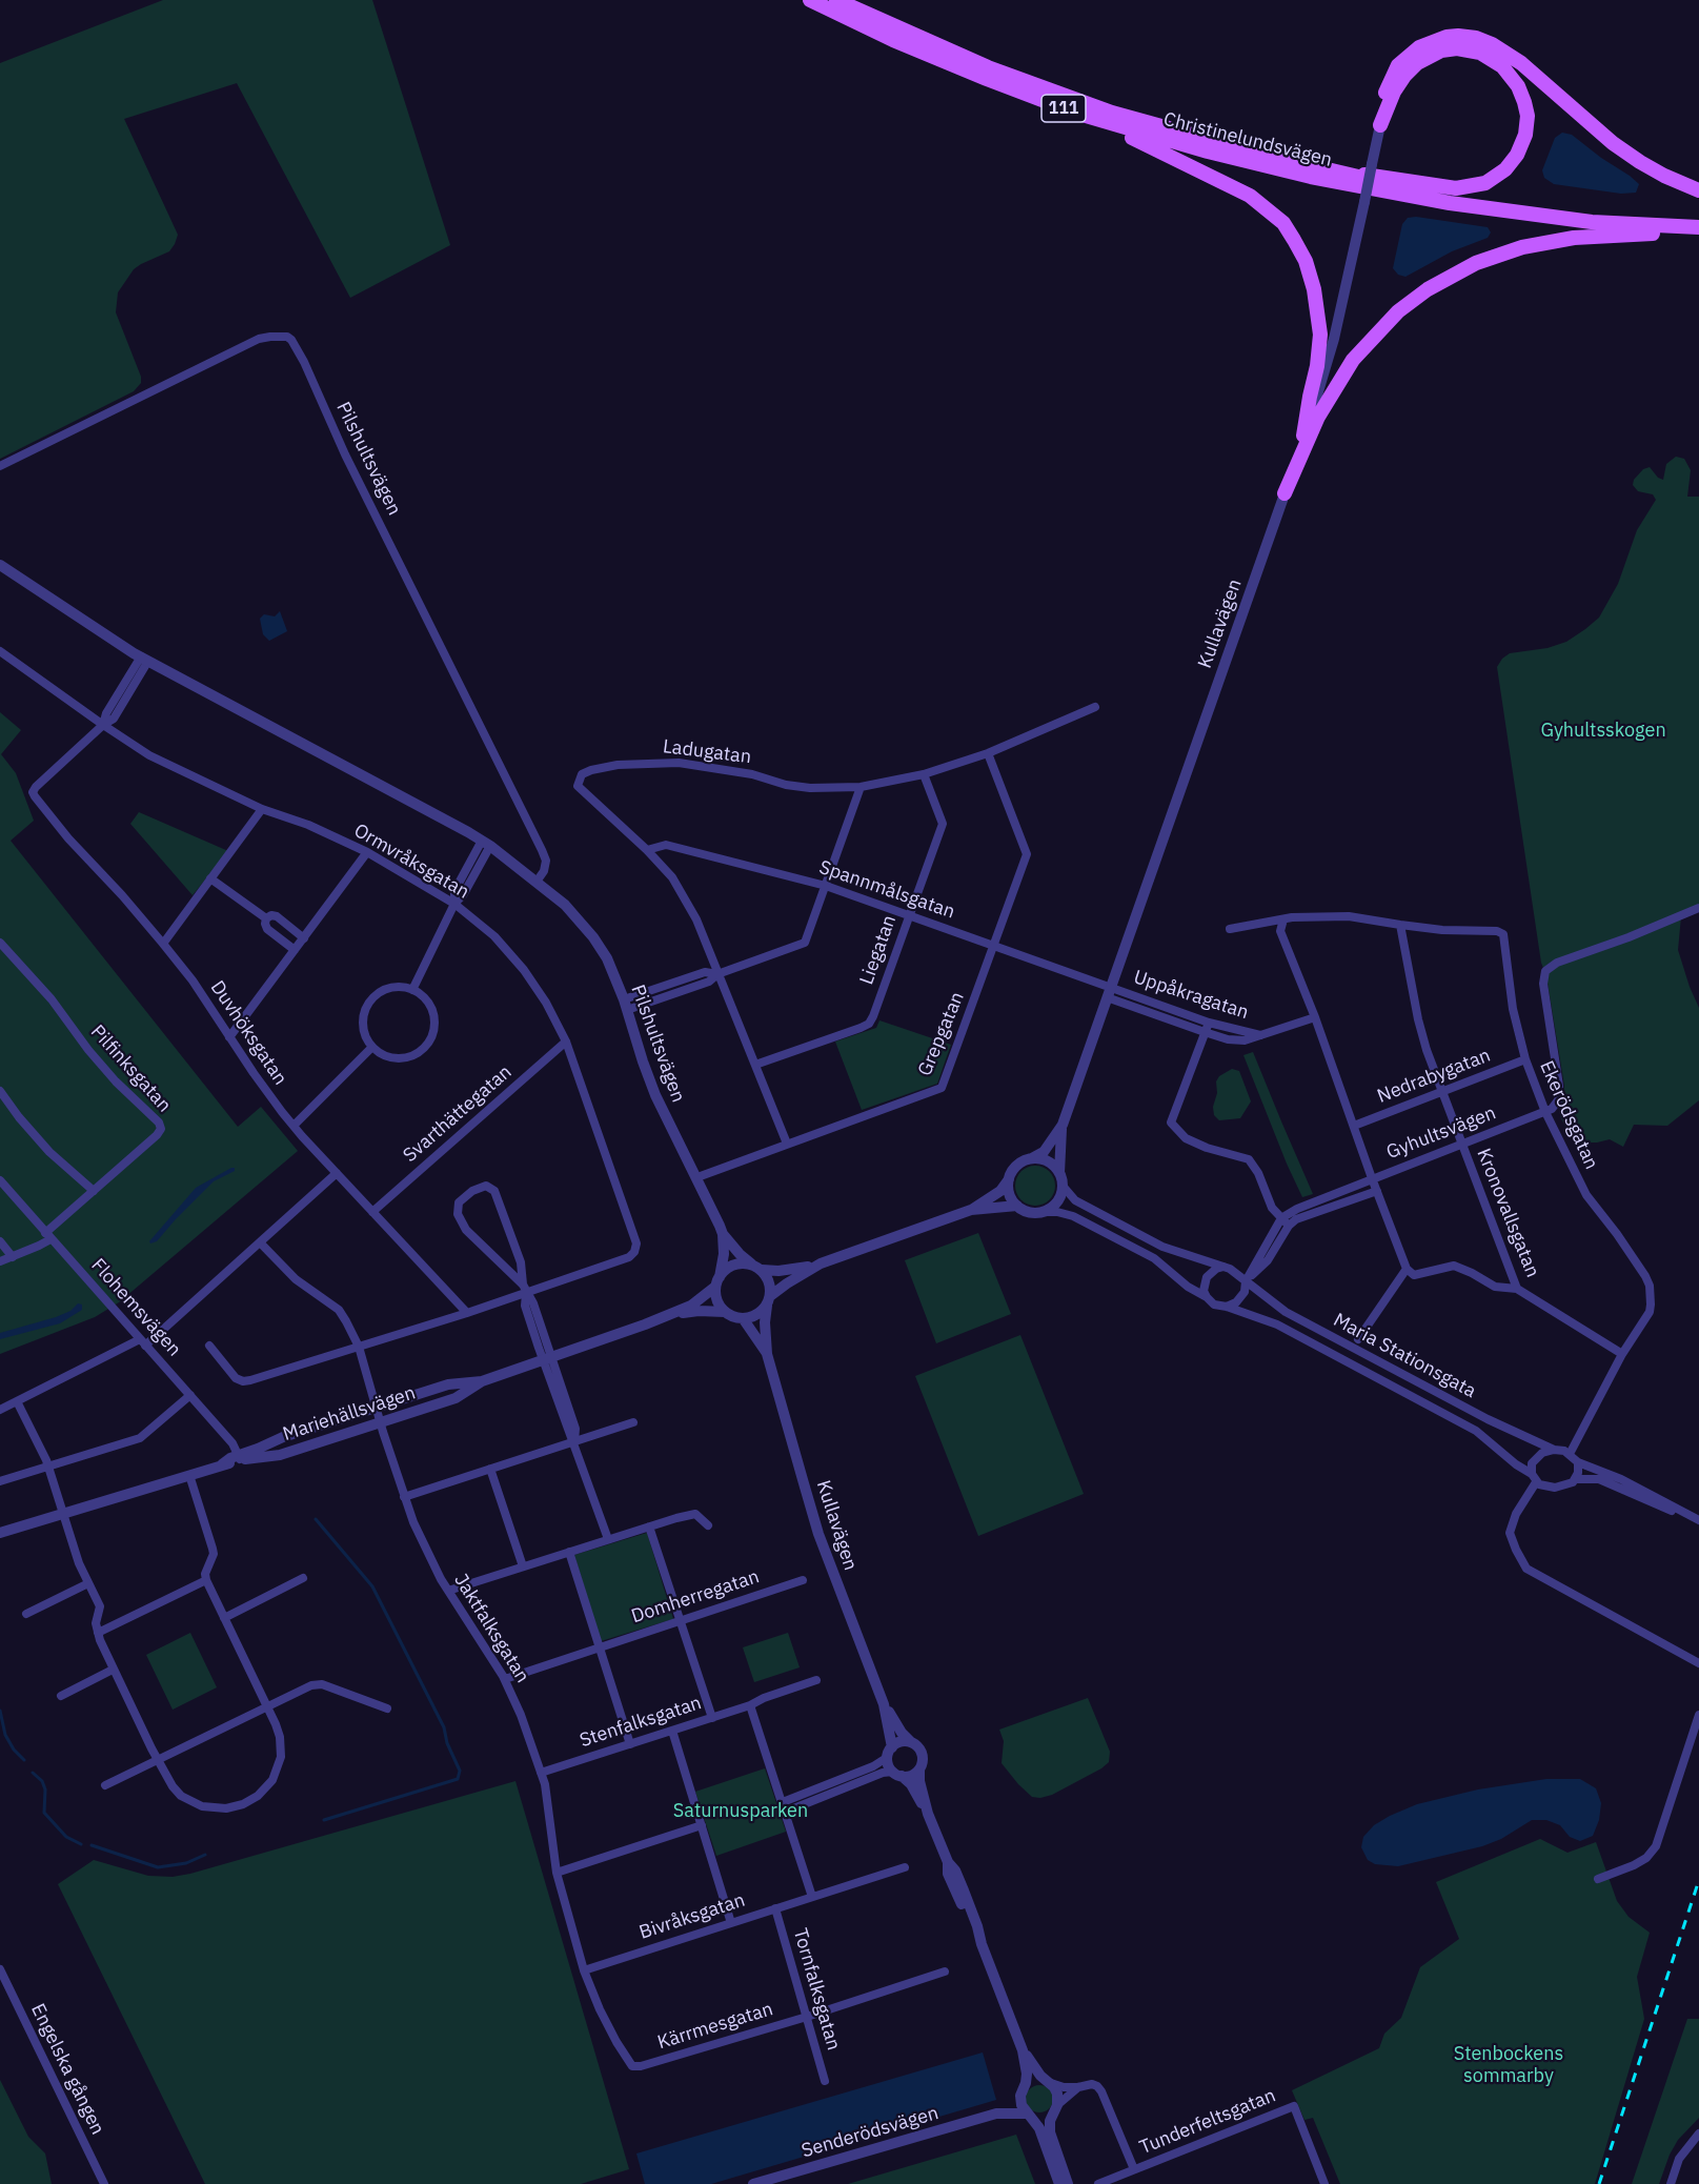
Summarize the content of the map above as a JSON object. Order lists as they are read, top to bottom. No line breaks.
{"streets":{"main road":["111","Christinelundsvägen"],"street":["Pilshultsvägen","Kullavägen","Ladugatan","Ormvråksgatan","Spannmålsgatan","Liegatan","Uppåkragatan","Duvhöksgatan","Grepgatan","Pilfinksgatan","Nedrabygatan","Svarthättegatan","Ekerödsgatan","Gyhultsvägen","Kronovallsgatan","Flohemsvägen","Maria Stationsgata","Mariehällsvägen","Domherregatan","Jaktfalksgatan","Stenfalksgatan","Bivråksgatan","Tornfalksgatan","Kärrmesgatan","Engelska gången","Tunderfeltsgatan","Senderödsvägen"]},"crossings":[["Pilshultsvägen","Kullavägen"],["Pilshultsvägen","Duvhöksgatan"],["Pilshultsvägen","Grepgatan"],["Pilshultsvägen","Mariehällsvägen"],["Kullavägen","Spannmålsgatan"],["Kullavägen","Uppåkragatan"],["Kullavägen","Maria Stationsgata"],["Kullavägen","Mariehällsvägen"],["Kullavägen","Senderödsvägen"],["Ladugatan","Spannmålsgatan"],["Ladugatan","Liegatan"],["Ladugatan","Grepgatan"],["Ormvråksgatan","Duvhöksgatan"],["Ormvråksgatan","Svarthättegatan"],["Spannmålsgatan","Liegatan"],["Spannmålsgatan","Uppåkragatan"],["Spannmålsgatan","Grepgatan"],["Duvhöksgatan","Svarthättegatan"],["Pilfinksgatan","Flohemsvägen"],["Nedrabygatan","Ekerödsgatan"],["Nedrabygatan","Kronovallsgatan"],["Ekerödsgatan","Gyhultsvägen"],["Ekerödsgatan","Kronovallsgatan"],["Ekerödsgatan","Maria Stationsgata"],["Gyhultsvägen","Kronovallsgatan"],["Flohemsvägen","Mariehällsvägen"],["Mariehällsvägen","Jaktfalksgatan"],["Domherregatan","Jaktfalksgatan"],["Jaktfalksgatan","Stenfalksgatan"],["Jaktfalksgatan","Bivråksgatan"],["Jaktfalksgatan","Kärrmesgatan"],["Bivråksgatan","Tornfalksgatan"],["Tornfalksgatan","Kärrmesgatan"]],"parks":["Gyhultsskogen","Saturnusparken","Stenbockens sommarby"]}
